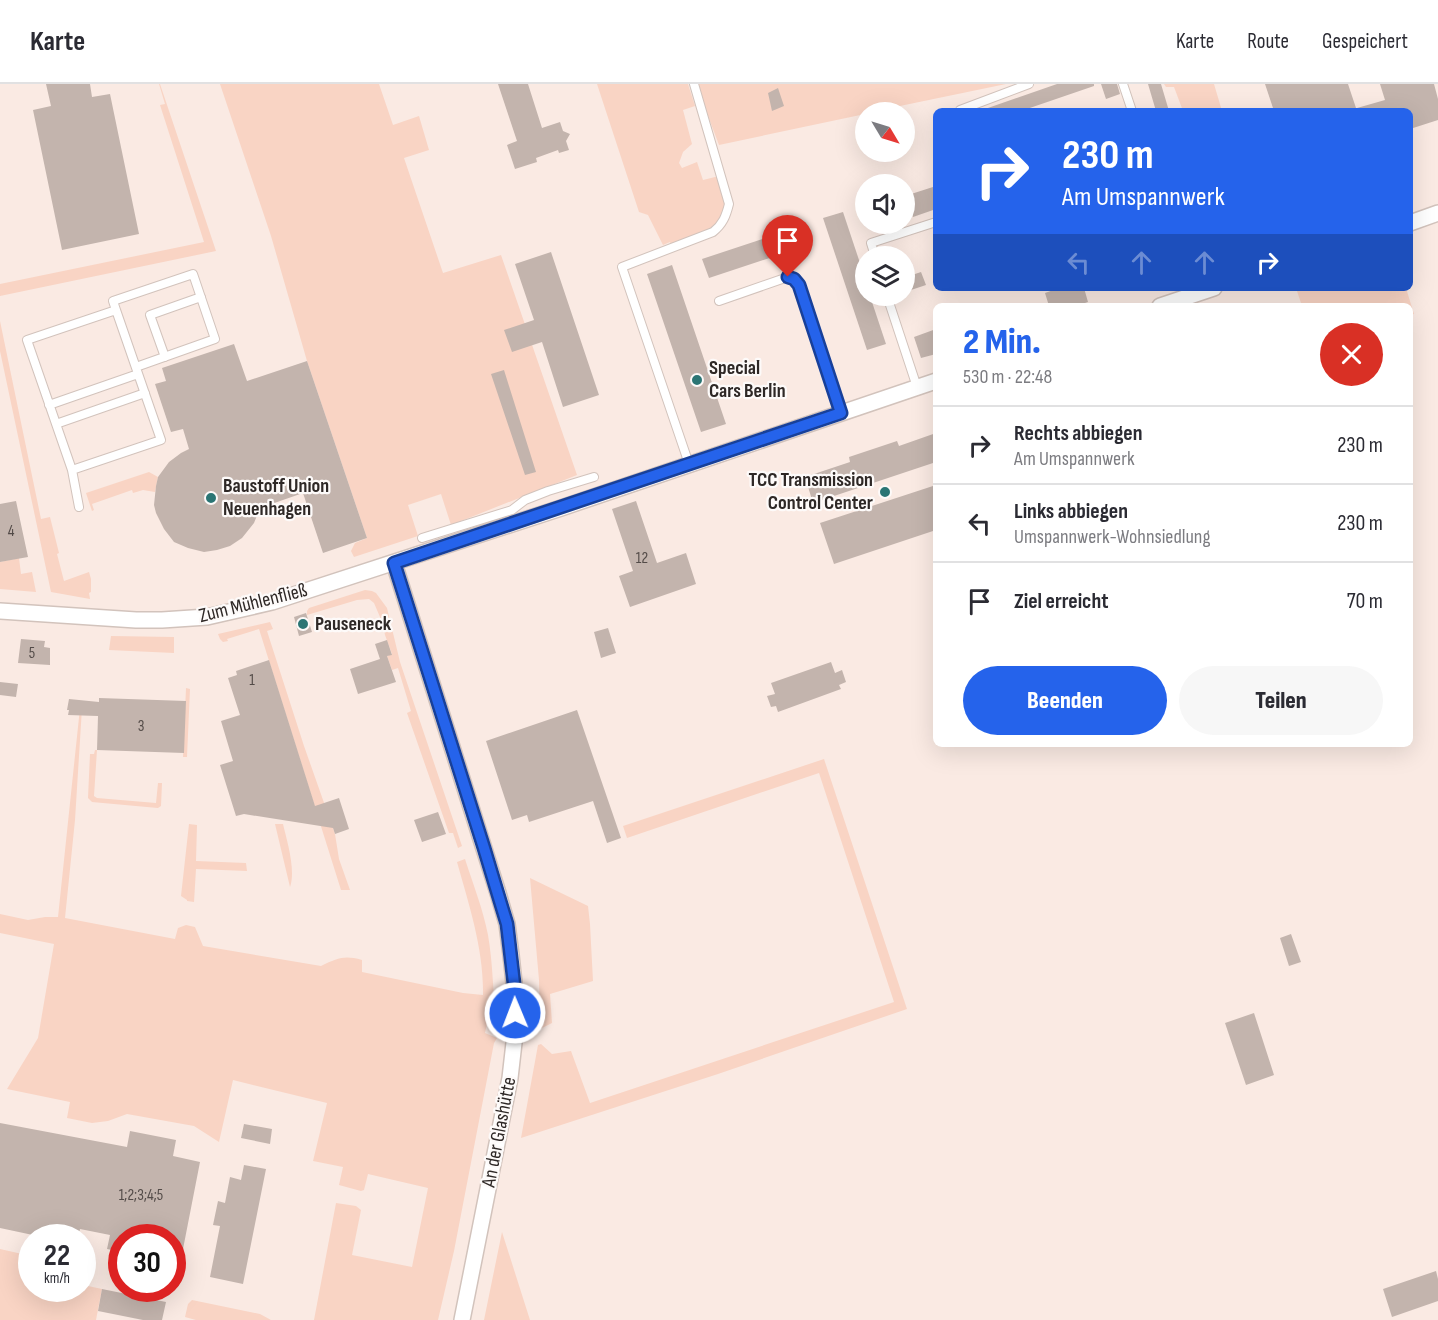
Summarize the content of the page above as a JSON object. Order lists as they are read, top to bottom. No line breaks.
{"streets":{"street":["Zum Mühlenfließ","An der Glashütte"]},"crossings":[["Zum Mühlenfließ","An der Glashütte"]],"places":["Special Cars Berlin","TCC Transmission Control Center","Baustoff Union Neuenhagen","Pauseneck"],"house_numbers":["4","12","5","1","3","1;2;3;4;5"],"north":"bottom right","page":{"header":"Karte","nav":["Karte","Route","Gespeichert"],"turn":["230 m","Am Umspannwerk"],"heading":["2 Min.","530 m · 22:48"],"list":[{"name":"Rechts abbiegen","note":"Am Umspannwerk","value":"230 m"},{"name":"Links abbiegen","note":"Umspannwerk-Wohnsiedlung","value":"230 m"},{"name":"Ziel erreicht","value":"70 m"}],"buttons":["Beenden","Teilen"],"speed":"22 km/h","limit":"30"}}
